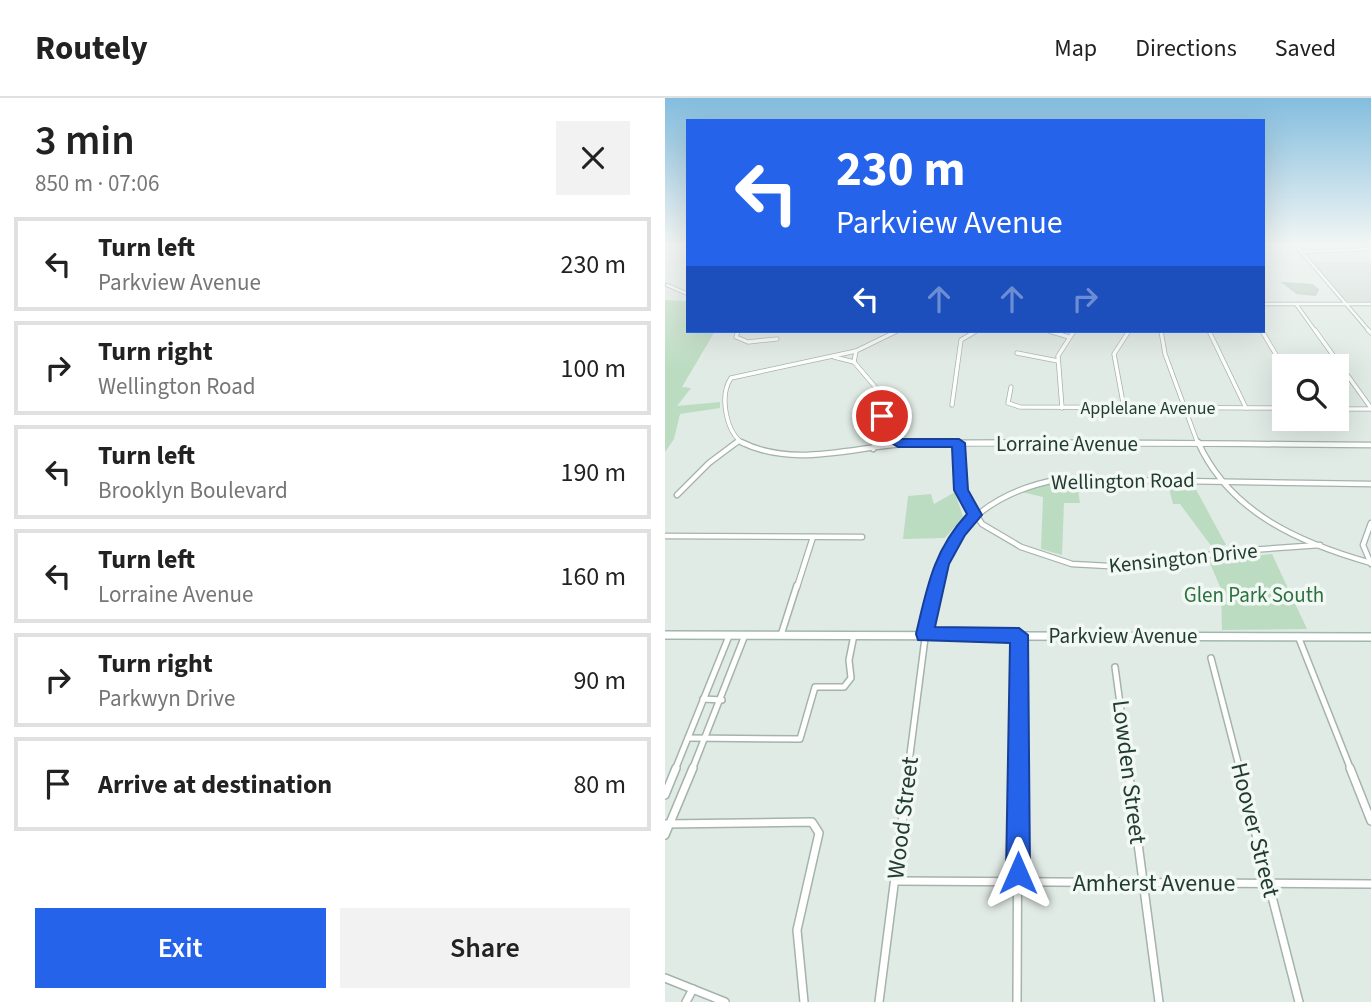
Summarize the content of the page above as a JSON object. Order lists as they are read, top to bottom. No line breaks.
{"streets":{"street":["Applelane Avenue","Lorraine Avenue","Wellington Road","Kensington Drive","Parkview Avenue","Lowden Street","Wood Street","Hoover Street","Amherst Avenue"]},"crossings":[["Wellington Road","Kensington Drive"],["Wellington Road","Parkview Avenue"],["Wellington Road","Wood Street"],["Parkview Avenue","Wood Street"],["Lowden Street","Amherst Avenue"],["Wood Street","Amherst Avenue"],["Hoover Street","Amherst Avenue"]],"parks":["Glen Park South"],"page":{"header":"Routely","nav":["Map","Directions","Saved"],"heading":["3 min","850 m · 07:06"],"turn":["230 m","Parkview Avenue"],"list":[{"name":"Turn left","note":"Parkview Avenue","value":"230 m"},{"name":"Turn right","note":"Wellington Road","value":"100 m"},{"name":"Turn left","note":"Brooklyn Boulevard","value":"190 m"},{"name":"Turn left","note":"Lorraine Avenue","value":"160 m"},{"name":"Turn right","note":"Parkwyn Drive","value":"90 m"},{"name":"Arrive at destination","value":"80 m"}],"buttons":["Exit","Share"]}}
